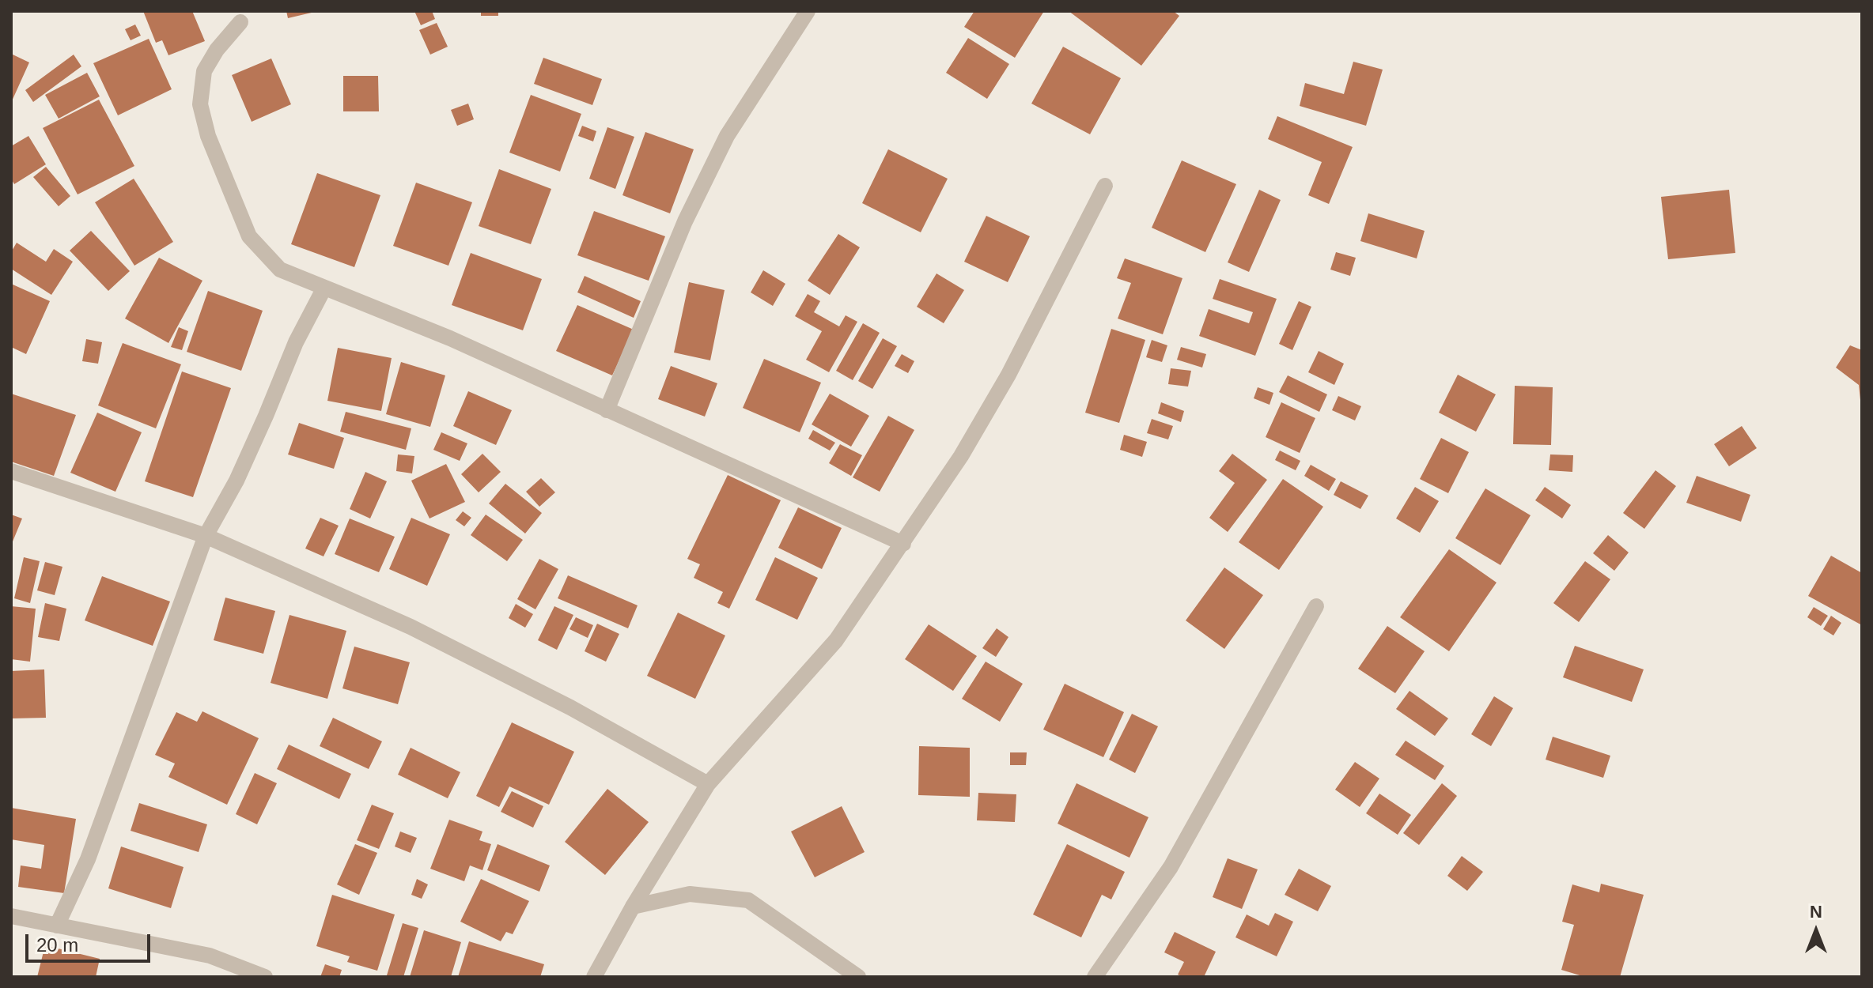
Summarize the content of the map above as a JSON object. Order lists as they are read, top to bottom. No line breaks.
{"scale_bar":"20 m","north":"top"}
